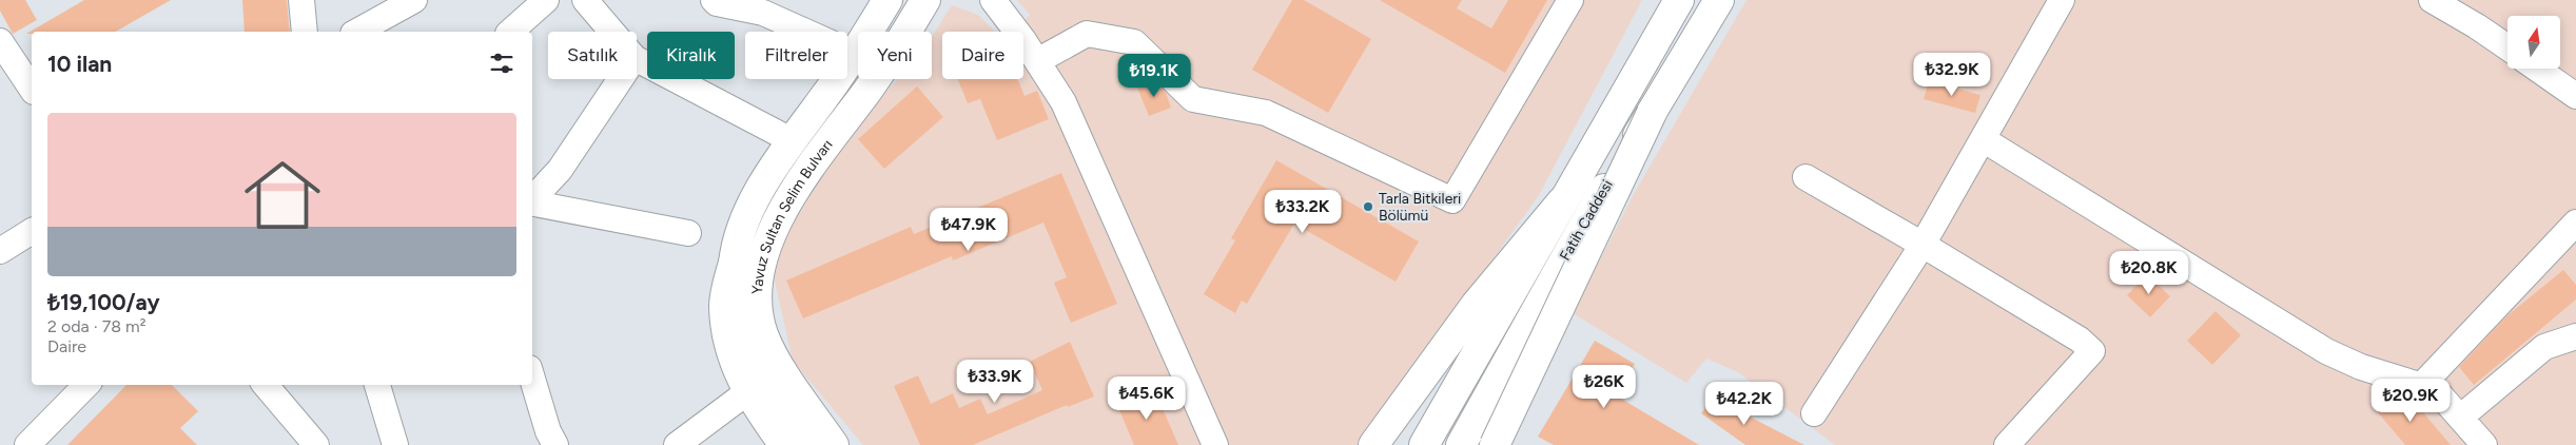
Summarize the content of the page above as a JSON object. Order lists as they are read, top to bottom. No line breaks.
{"streets":{"main road":["Yavuz Sultan Selim Bulvarı","Fatih Caddesi"]},"places":["Tarla Bitkileri Bölümü"],"north":"top","page":{"chip":["Satılık","Kiralık","Filtreler","Yeni","Daire"],"heading":"10 ilan","price":["₺32.9K","₺19.1K","₺33.2K","₺47.9K","₺20.8K","₺33.9K","₺26K","₺45.6K","₺20.9K","₺42.2K"],"list":[{"name":"₺19,100/ay","note":"2 oda · 78 m² · Daire"}]}}
